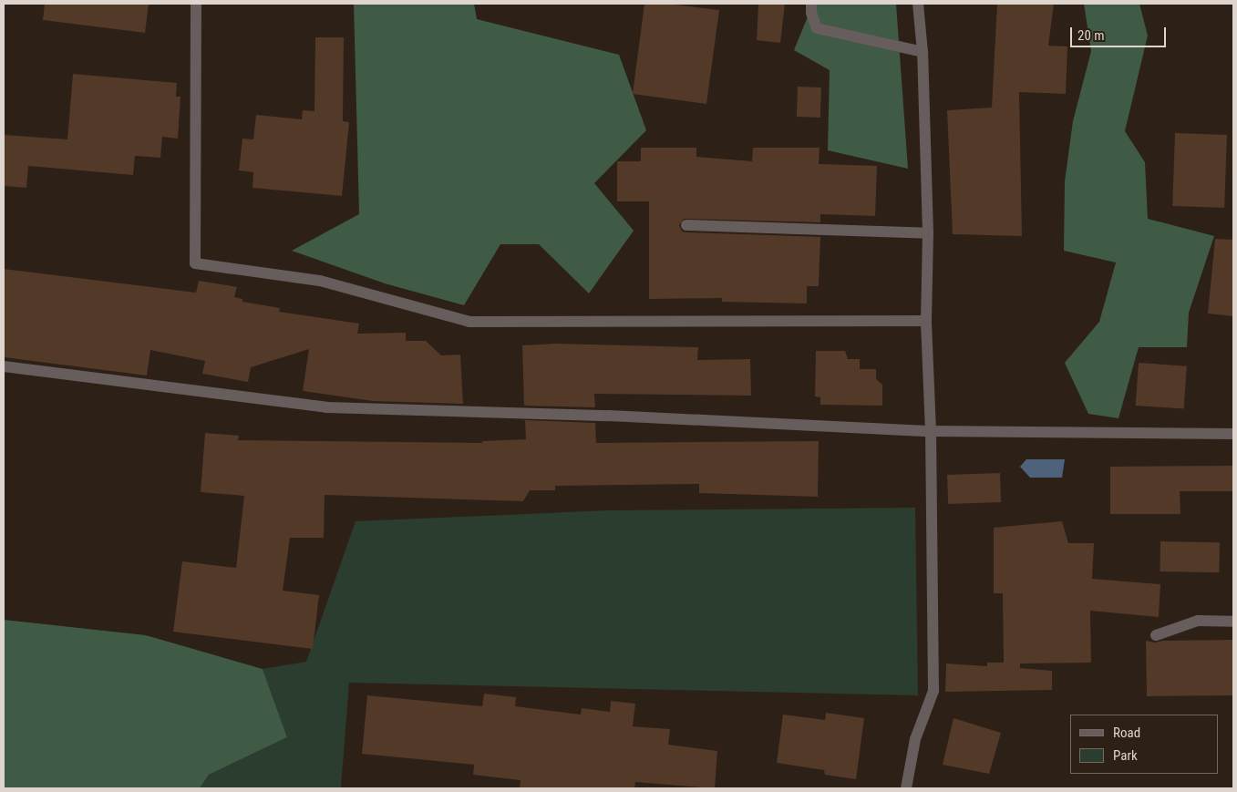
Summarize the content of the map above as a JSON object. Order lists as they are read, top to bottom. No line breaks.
{"legend":["Road","Park"],"scale_bar":"20 m"}
